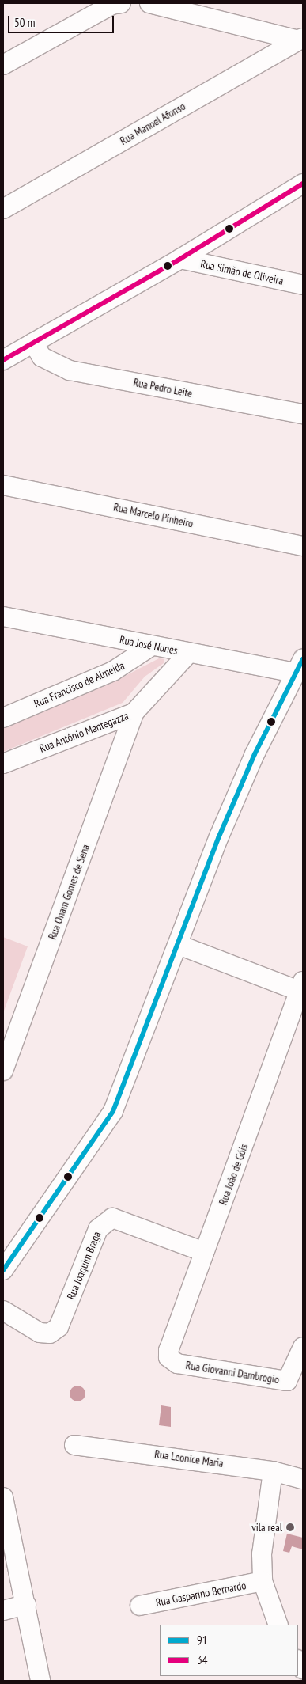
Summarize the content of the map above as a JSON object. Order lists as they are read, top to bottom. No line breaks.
{"streets":{"street":["Rua Manoel Afonso","Rua Simão de Oliveira","Rua Pedro Leite","Rua Marcelo Pinheiro","Rua José Nunes","Rua Francisco de Almeida","Rua Antônio Mantegazza","Rua Onam Gomes de Sena","Rua João de Góis","Rua Joaquim Braga","Rua Giovanni Dambrogio","Rua Leonice Maria","Rua Gasparino Bernardo"]},"crossings":[["Rua José Nunes","Rua Francisco de Almeida"],["Rua José Nunes","Rua Antônio Mantegazza"],["Rua Antônio Mantegazza","Rua Onam Gomes de Sena"],["Rua João de Góis","Rua Joaquim Braga"],["Rua João de Góis","Rua Giovanni Dambrogio"]],"places":["vila real"],"lines":["transit line 34","transit line 91"],"legend":["91","34"],"scale_bar":"50 m"}
